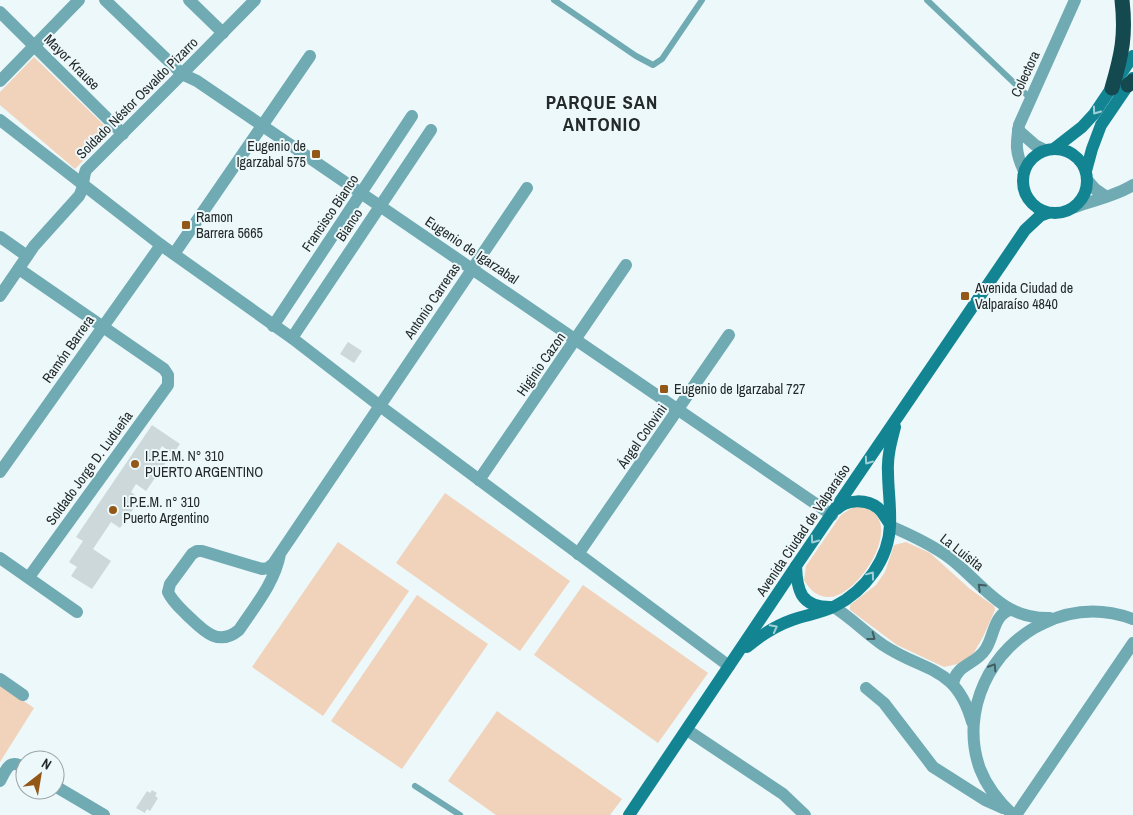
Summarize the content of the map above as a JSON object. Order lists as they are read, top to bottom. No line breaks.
{"streets":{"main road":["Avenida Ciudad de Valparaíso"],"street":["Mayor Krause","Colectora","Soldado Néstor Osvaldo Pizarro","Francisco Bianco","Bianco","Eugenio de Igarzabal","Antonio Carreras","Ramón Barrera","Higinio Cazon","Ángel Colovini","Soldado Jorge D. Ludueña","La Luisita"]},"crossings":[["Mayor Krause","Soldado Néstor Osvaldo Pizarro"],["Colectora","Avenida Ciudad de Valparaíso"],["Soldado Néstor Osvaldo Pizarro","Eugenio de Igarzabal"],["Francisco Bianco","Eugenio de Igarzabal"],["Bianco","Eugenio de Igarzabal"],["Eugenio de Igarzabal","Antonio Carreras"],["Eugenio de Igarzabal","Higinio Cazon"],["Eugenio de Igarzabal","Ángel Colovini"],["Eugenio de Igarzabal","Avenida Ciudad de Valparaíso"],["Eugenio de Igarzabal","La Luisita"],["Ramón Barrera","Soldado Jorge D. Ludueña"],["Avenida Ciudad de Valparaíso","La Luisita"]],"districts":["PARQUE SAN ANTONIO"],"places":{"transit":["Eugenio de Igarzabal 575","Ramon Barrera 5665","Avenida Ciudad de Valparaíso 4840","Eugenio de Igarzabal 727"],"other":["I.P.E.M. N° 310 PUERTO ARGENTINO","I.P.E.M. n° 310 Puerto Argentino"]},"north":"top right"}
